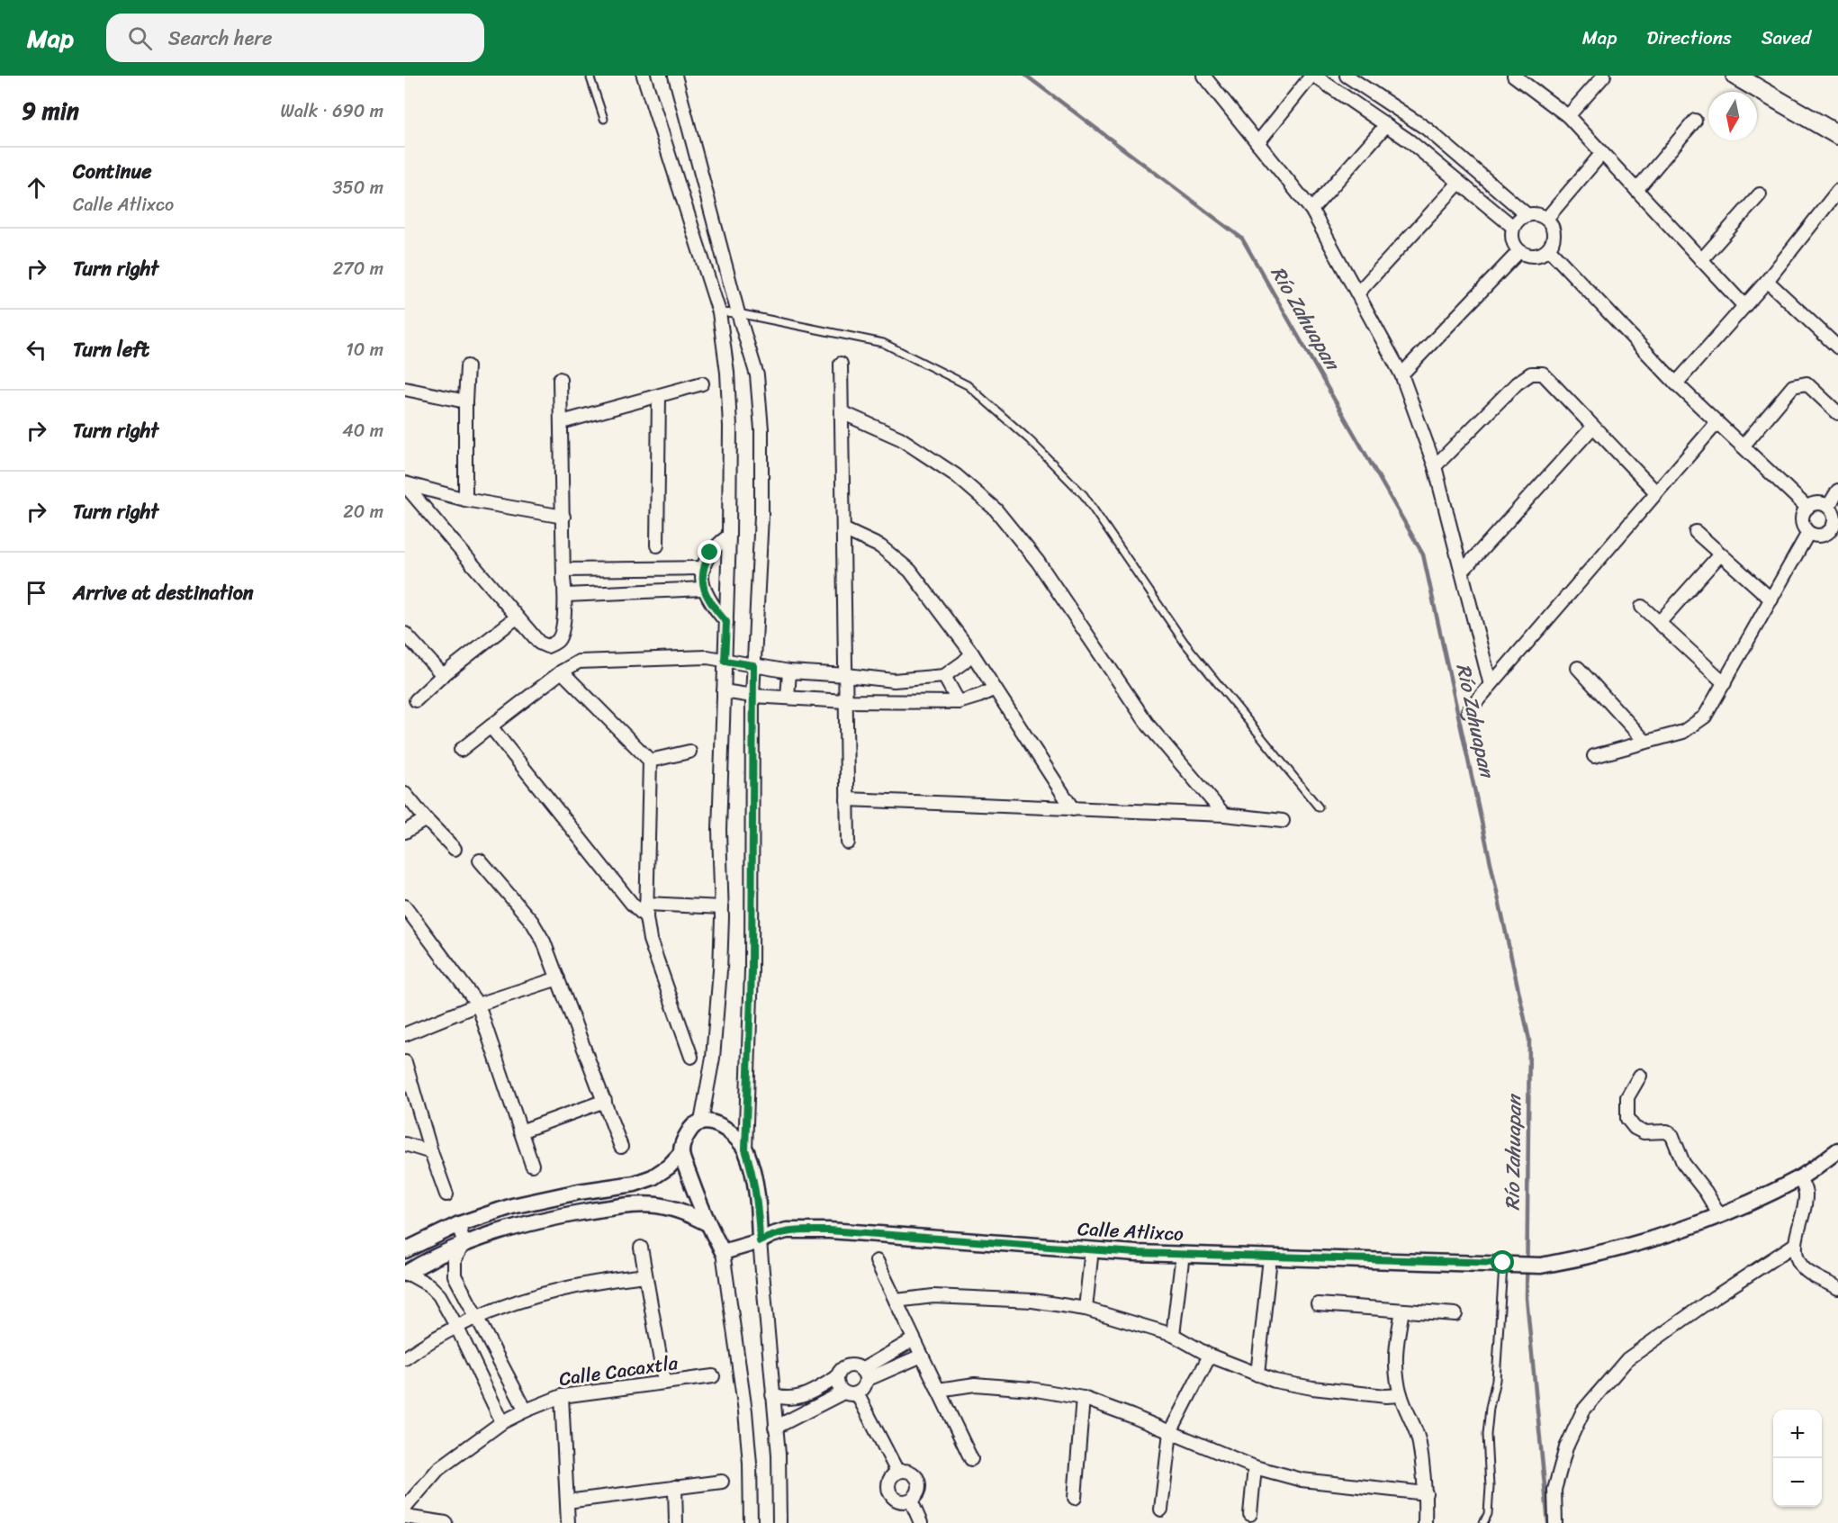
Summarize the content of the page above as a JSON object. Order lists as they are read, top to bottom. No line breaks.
{"streets":{"street":["Calle Atlixco","Calle Cacaxtla"]},"water":["Río Zahuapan"],"north":"bottom","page":{"header":"Map","search":"Search here","nav":["Map","Directions","Saved"],"heading":["9 min","Walk · 690 m"],"list":[["Continue","Calle Atlixco","350 m"],["Turn right","270 m"],["Turn left","10 m"],["Turn right","40 m"],["Turn right","20 m"],"Arrive at destination"],"map_buttons":["+","−"]}}
